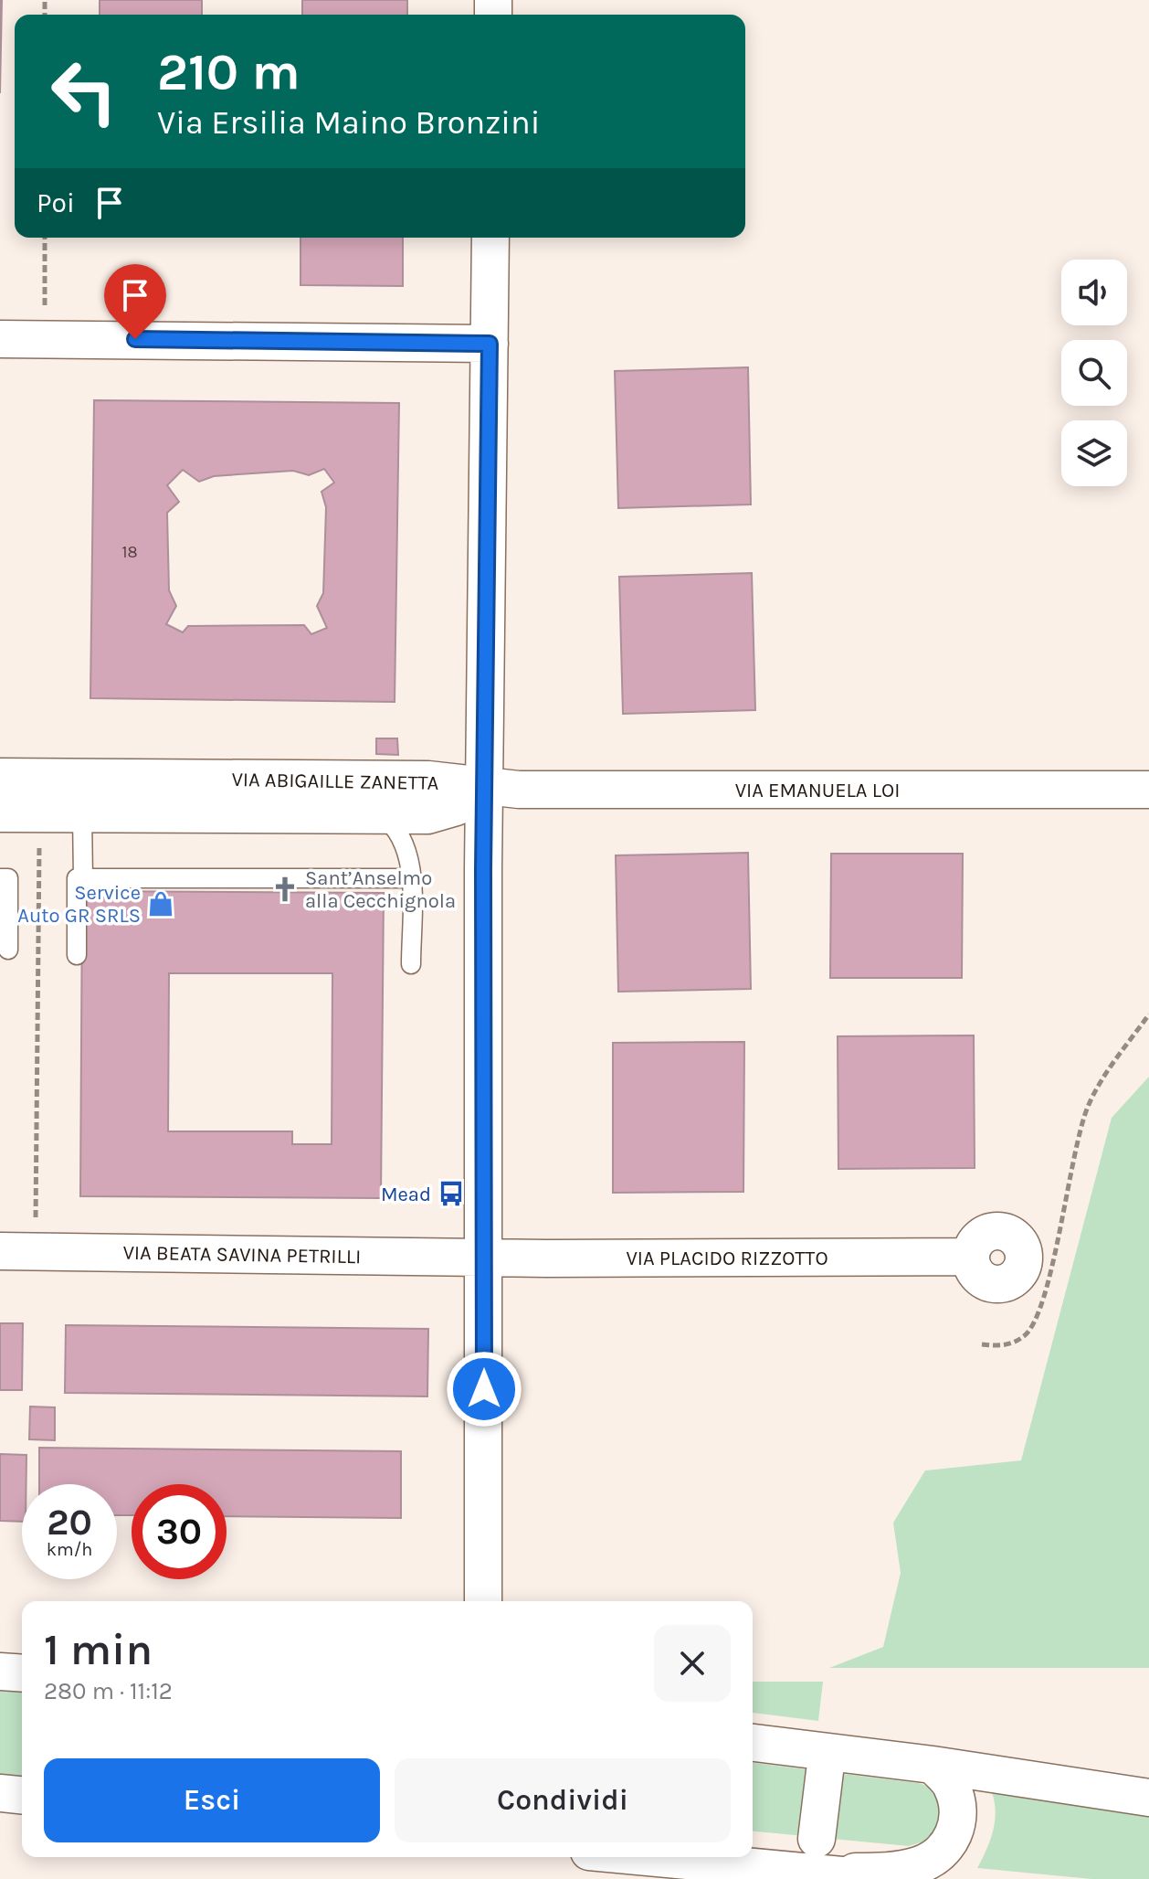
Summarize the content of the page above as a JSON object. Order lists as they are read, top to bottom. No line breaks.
{"streets":{"street":["VIA ABIGAILLE ZANETTA","VIA EMANUELA LOI","VIA BEATA SAVINA PETRILLI","VIA PLACIDO RIZZOTTO"]},"crossings":[["VIA ABIGAILLE ZANETTA","VIA EMANUELA LOI"],["VIA BEATA SAVINA PETRILLI","VIA PLACIDO RIZZOTTO"]],"places":{"church":["Sant’Anselmo alla Cecchignola"],"shop":["Service Auto GR SRLS"],"bus stop":["Mead"]},"house_numbers":["18"],"page":{"turn":["210 m","Via Ersilia Maino Bronzini"],"then":"Poi","speed":"20 km/h","limit":"30","heading":["1 min","280 m · 11:12"],"buttons":["Esci","Condividi"]}}
